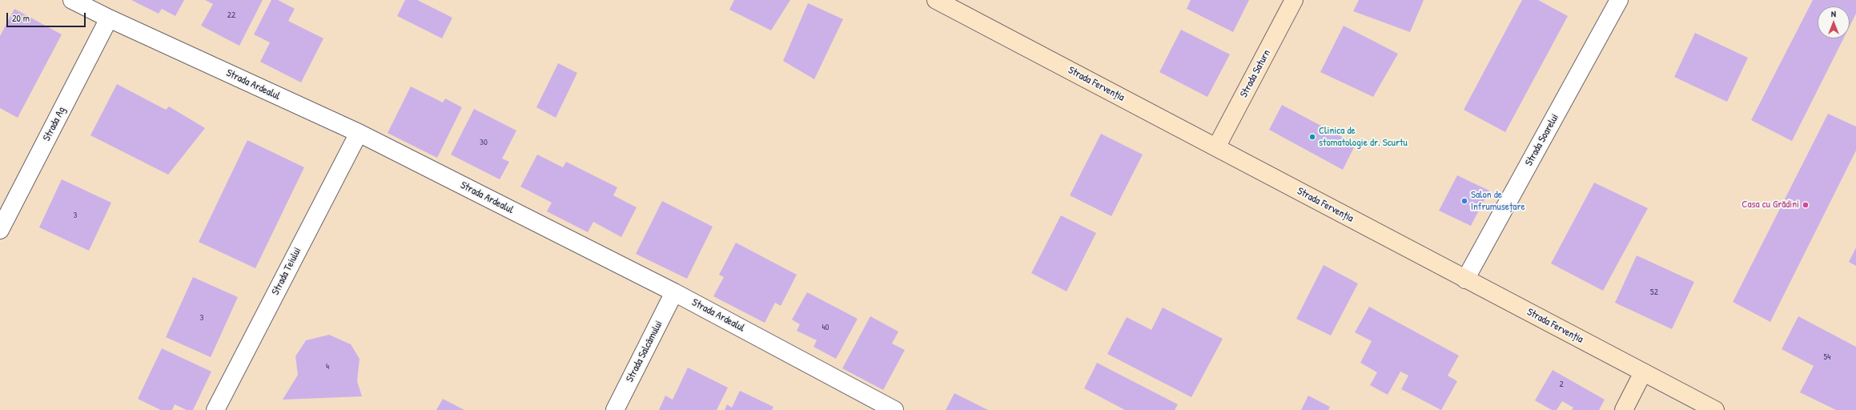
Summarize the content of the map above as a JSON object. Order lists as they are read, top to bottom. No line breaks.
{"streets":{"street":["Strada Saturn","Strada Fervenția","Strada Ardealul","Strada Ag","Strada Soarelui","Strada Teiului","Strada Salcâmului"]},"crossings":[["Strada Saturn","Strada Fervenția"],["Strada Fervenția","Strada Soarelui"],["Strada Ardealul","Strada Ag"],["Strada Ardealul","Strada Teiului"],["Strada Ardealul","Strada Salcâmului"]],"places":["Clinica de stomatologie dr. Scurtu","Salon de înfrumusețare","Casa cu Grădini"],"house_numbers":["22","30","3","52","3","40","54","4","2"],"scale_bar":"20 m","north":"top"}
